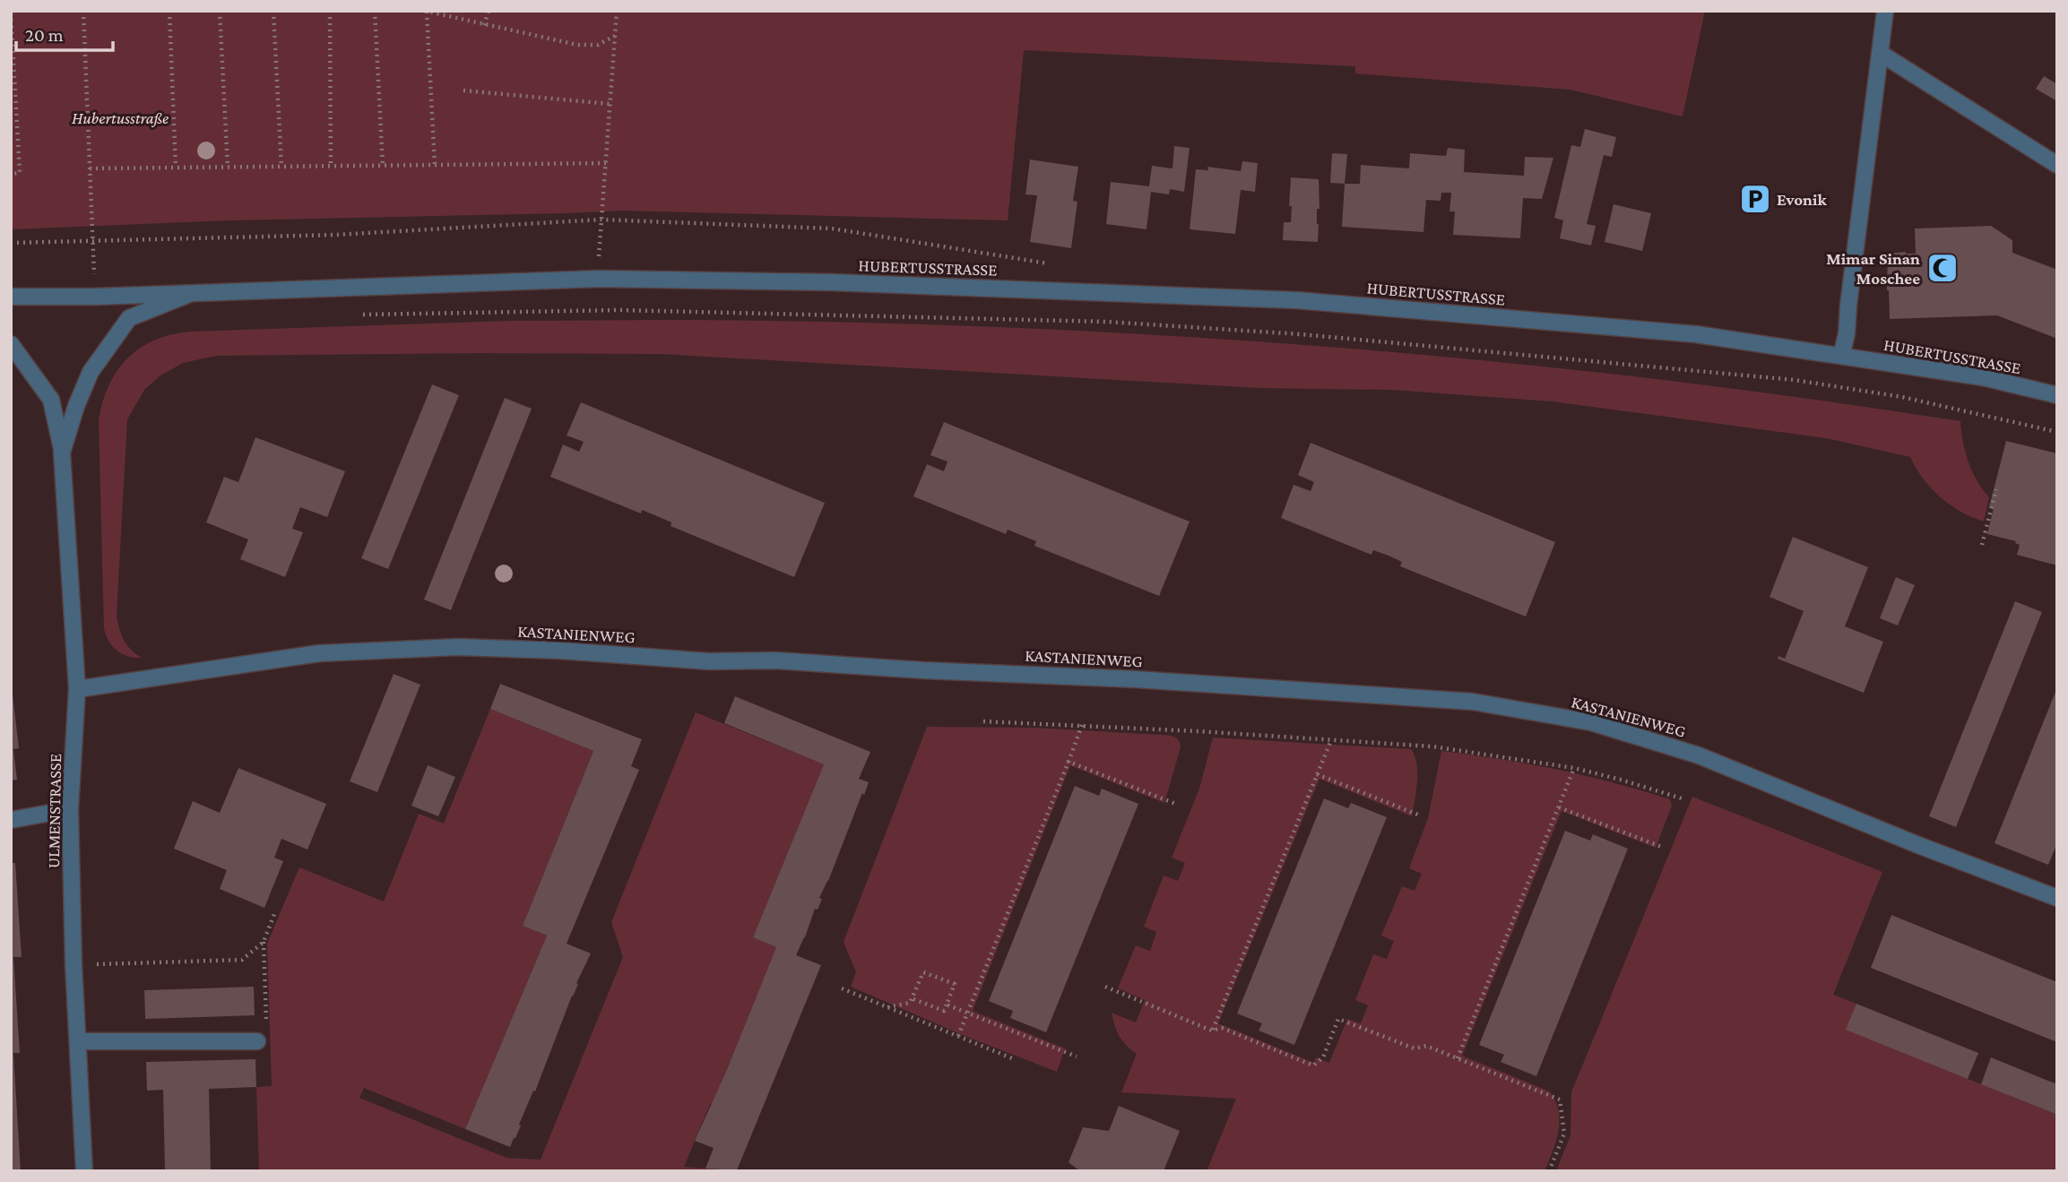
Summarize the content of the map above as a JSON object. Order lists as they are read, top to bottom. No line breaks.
{"streets":{"street":["HUBERTUSSTRASSE","KASTANIENWEG","ULMENSTRASSE"]},"crossings":[["HUBERTUSSTRASSE","ULMENSTRASSE"],["KASTANIENWEG","ULMENSTRASSE"]],"parks":["Hubertusstraße"],"places":{"parking":["Evonik"],"mosque":["Mimar Sinan Moschee"]},"scale_bar":"20 m"}
